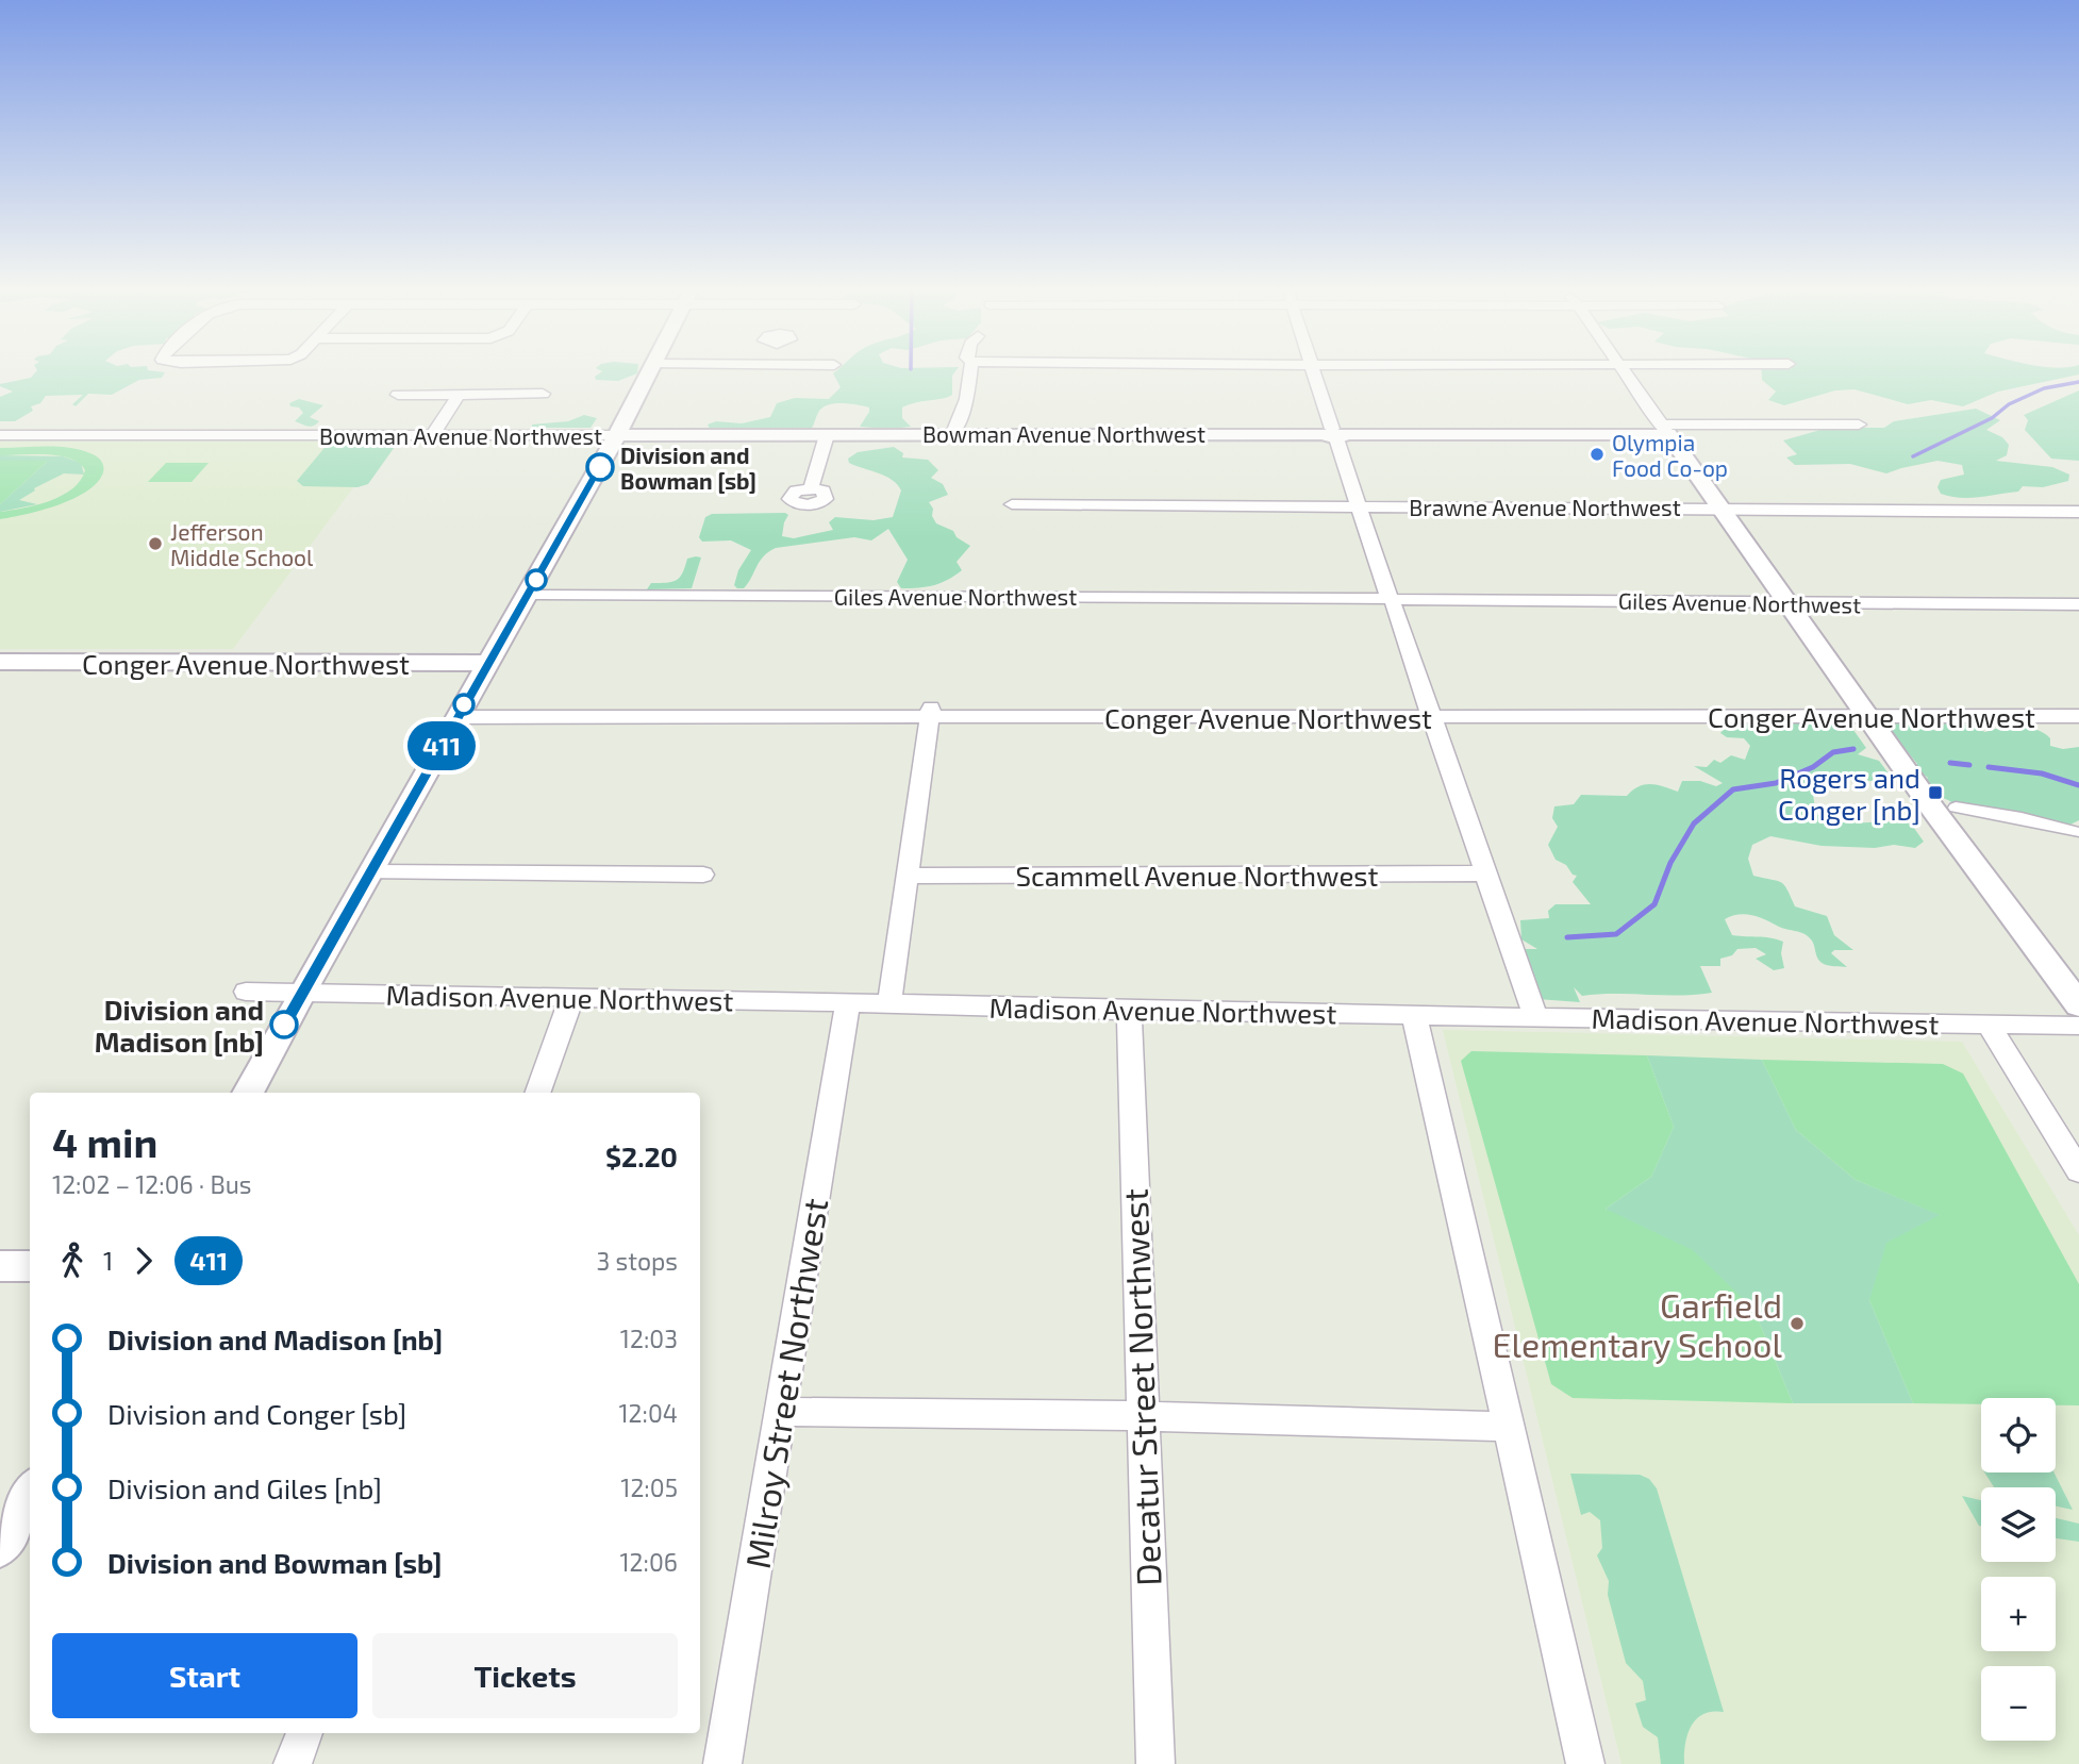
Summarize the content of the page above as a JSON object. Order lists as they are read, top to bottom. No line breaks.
{"streets":{"street":["Bowman Avenue Northwest","Brawne Avenue Northwest","Giles Avenue Northwest","Conger Avenue Northwest","Scammell Avenue Northwest","Madison Avenue Northwest","Milroy Street Northwest","Decatur Street Northwest"]},"crossings":[["Madison Avenue Northwest","Milroy Street Northwest"],["Madison Avenue Northwest","Decatur Street Northwest"]],"places":{"other":["Olympia Food Co-op","Division and Bowman [sb]","Jefferson Middle School","Division and Madison [nb]","Garfield Elementary School"],"transit":["Rogers and Conger [nb]"]},"lines":["bus line 411"],"page":{"on_map":"411","heading":["4 min","12:02 – 12:06 · Bus","$2.20"],"legs":["1","411","3 stops"],"list":[{"name":"Division and Madison [nb]","value":"12:03"},{"name":"Division and Conger [sb]","value":"12:04"},{"name":"Division and Giles [nb]","value":"12:05"},{"name":"Division and Bowman [sb]","value":"12:06"}],"map_buttons":["+","−"],"buttons":["Start","Tickets"]}}
